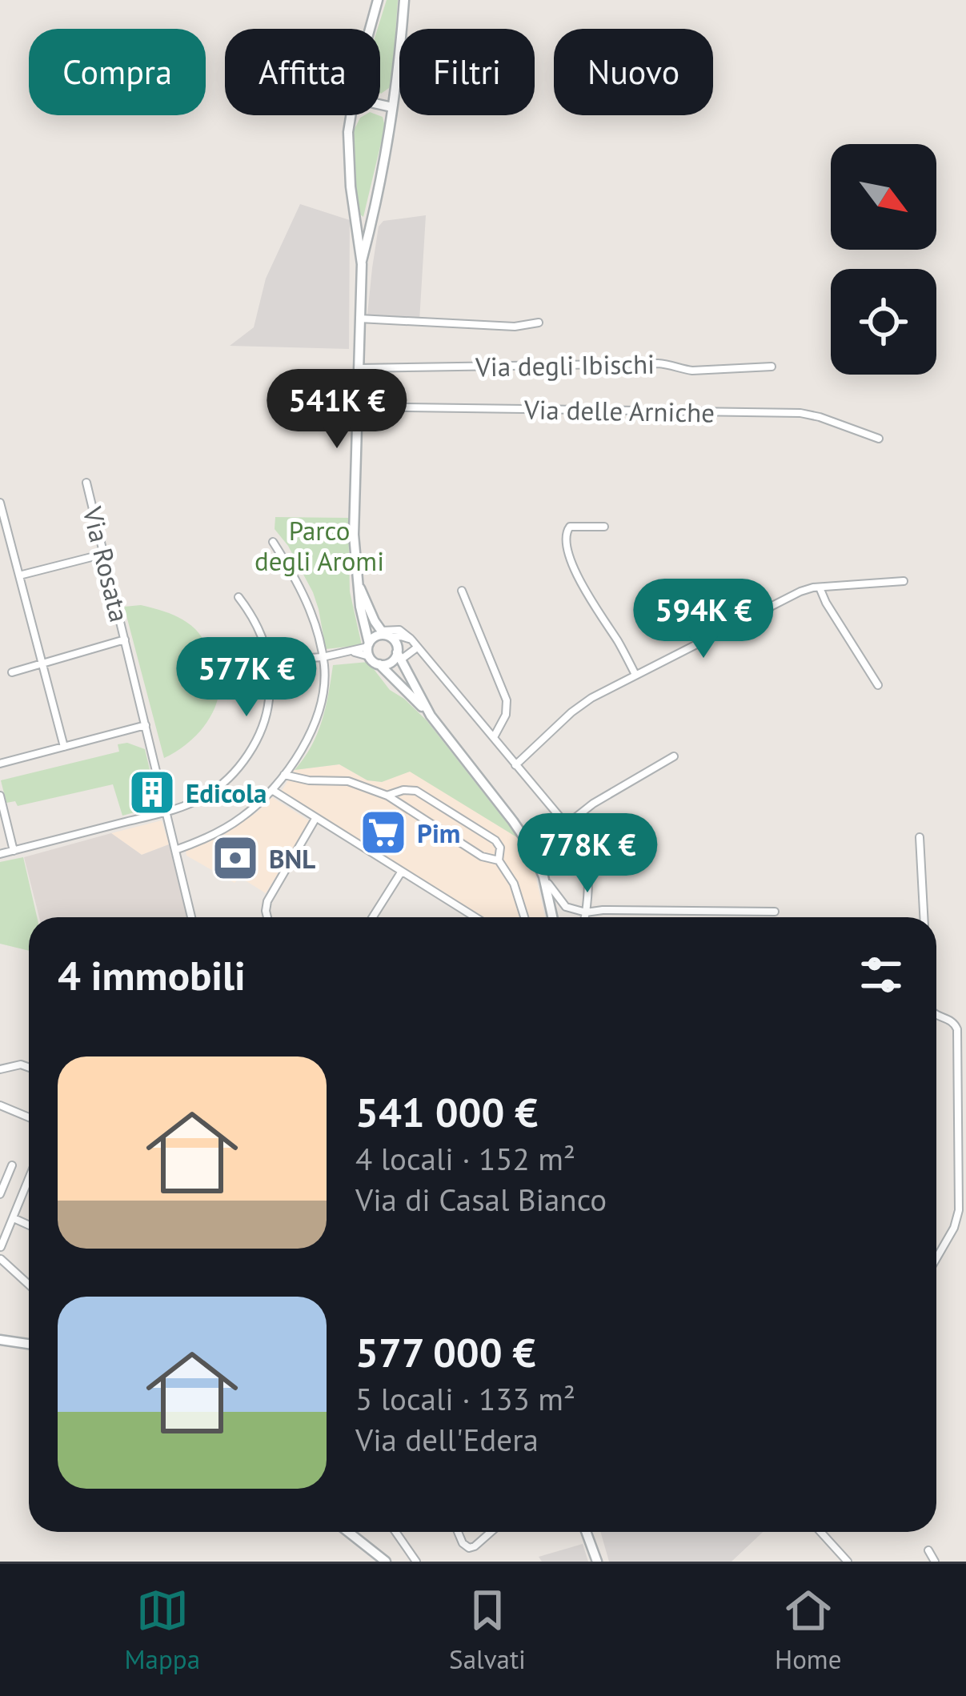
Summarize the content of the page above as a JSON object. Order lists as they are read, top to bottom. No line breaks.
{"streets":{"street":["Via degli Ibischi","Via delle Arniche","Via Rosata"]},"parks":["Parco degli Aromi"],"places":{"building":["Edicola"],"supermarket":["Pim"],"bank":["BNL"]},"north":"bottom right","page":{"chip":["Compra","Affitta","Filtri","Nuovo"],"price":["541K €","594K €","577K €","778K €"],"heading":"4 immobili","list":[{"name":"541 000 €","note":"4 locali · 152 m² · Via di Casal Bianco"},{"name":"577 000 €","note":"5 locali · 133 m² · Via dell'Edera"}],"tabs":["Mappa","Salvati","Home"]}}
